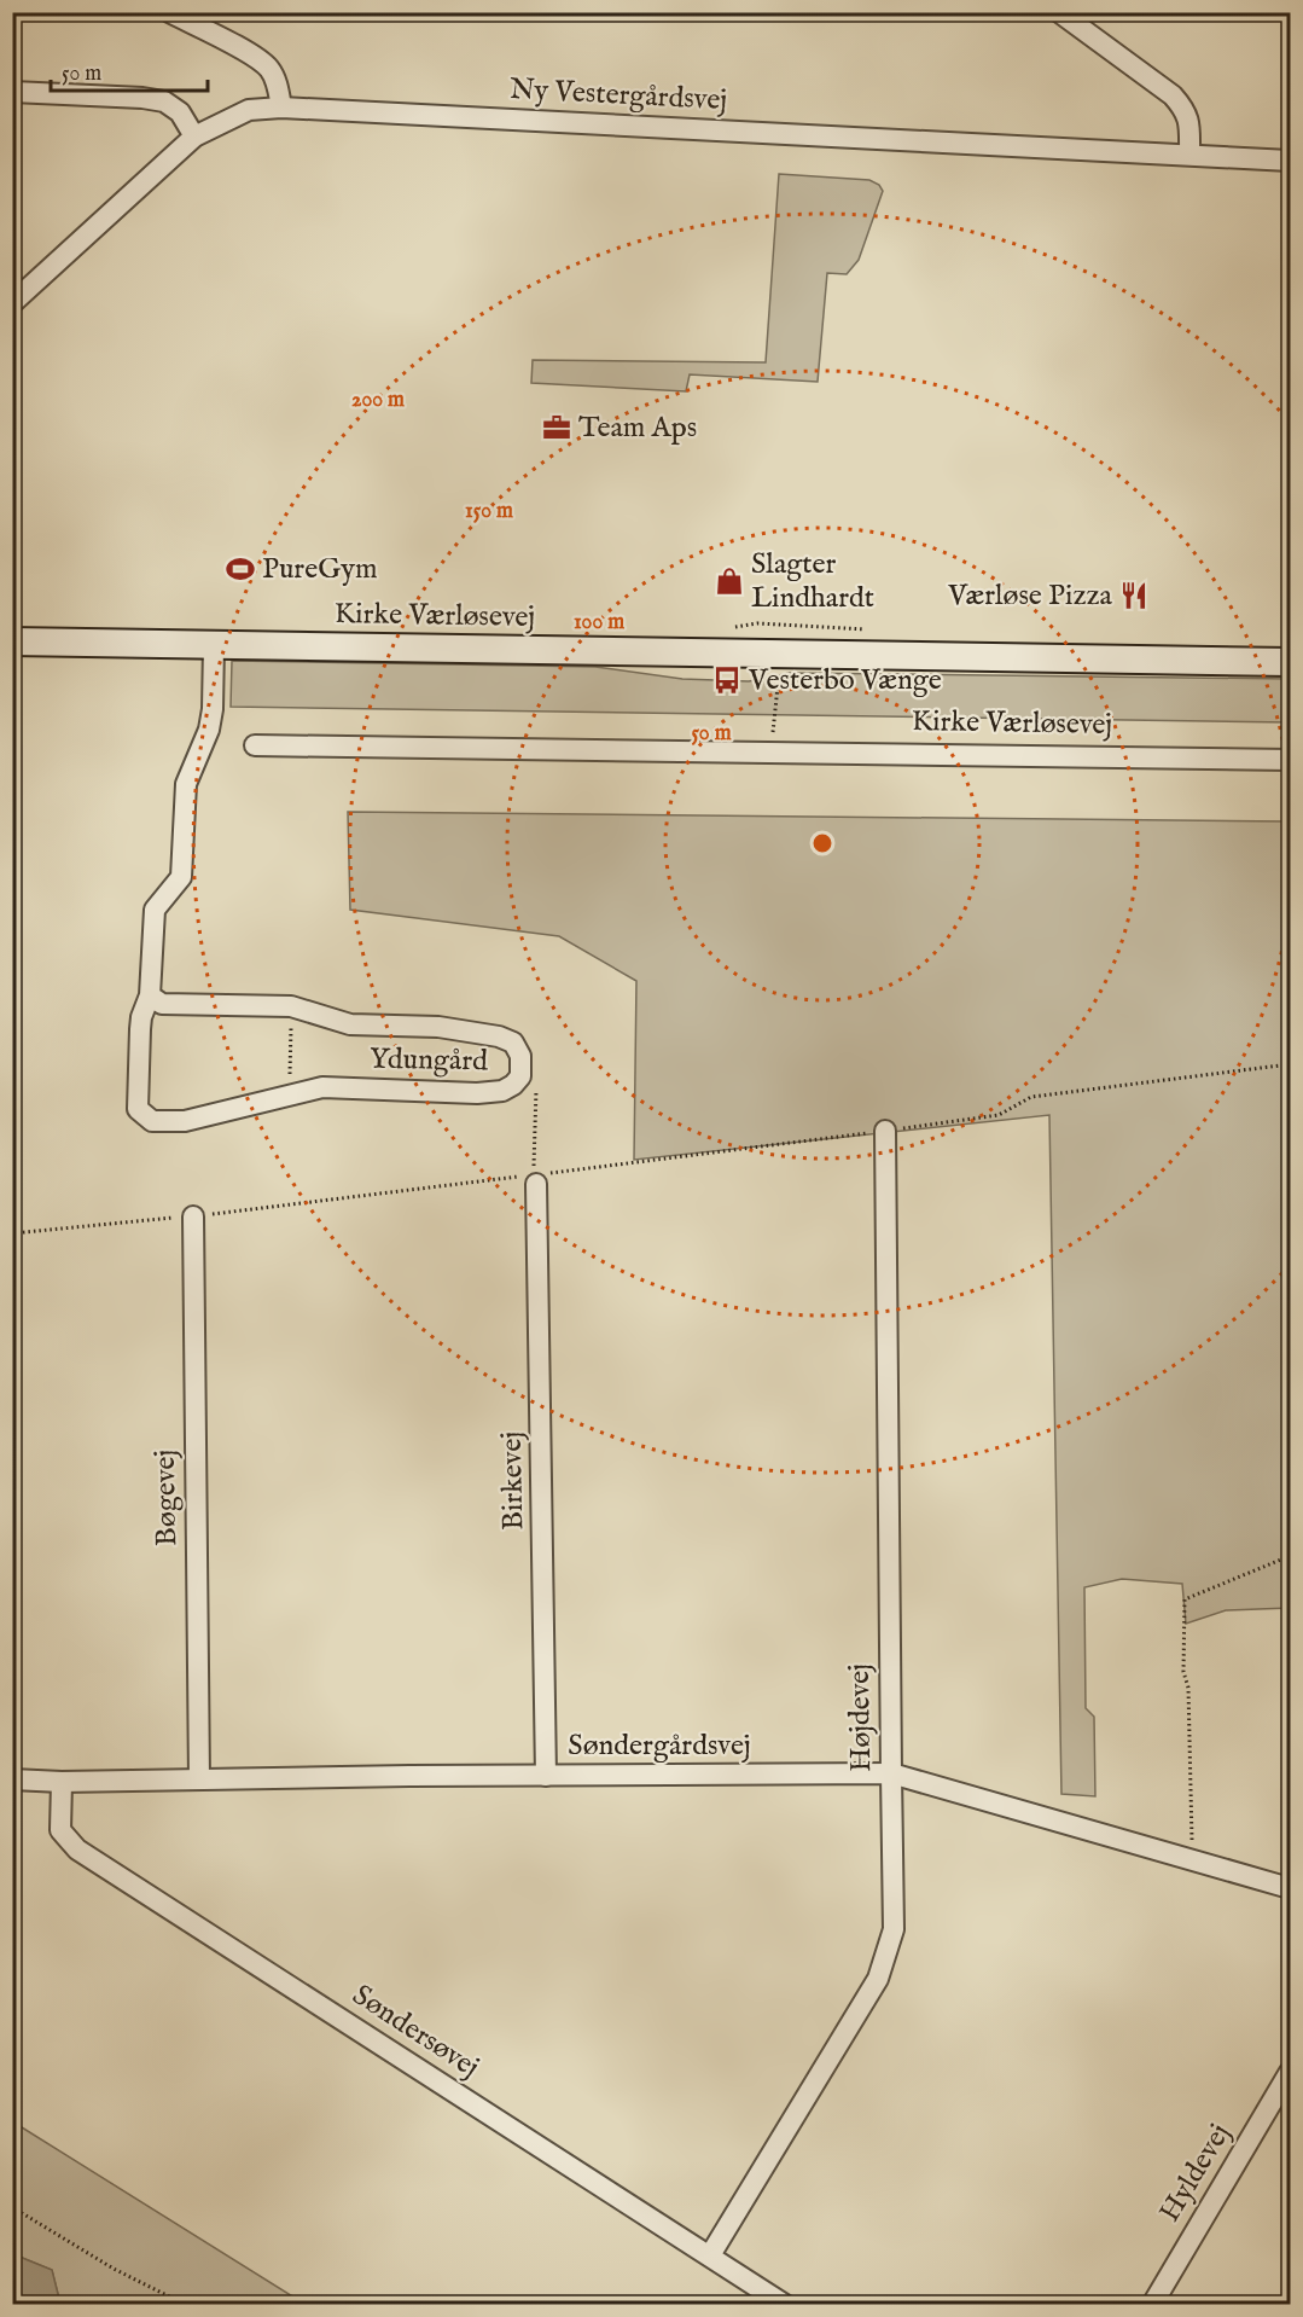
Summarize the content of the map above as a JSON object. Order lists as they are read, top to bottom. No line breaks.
{"streets":{"street":["Ny Vestergårdsvej","Kirke Værløsevej","Ydungård","Birkevej","Bøgevej","Højdevej","Søndergårdsvej","Søndersøvej","Hyldevej"]},"crossings":[["Kirke Værløsevej","Ydungård"],["Birkevej","Søndergårdsvej"],["Bøgevej","Søndergårdsvej"],["Højdevej","Søndergårdsvej"],["Højdevej","Søndersøvej"],["Søndergårdsvej","Søndersøvej"]],"places":{"office":["Team Aps"],"sports":["PureGym"],"shop":["Slagter Lindhardt"],"restaurant":["Værløse Pizza"],"bus stop":["Vesterbo Vænge"]},"scale_bar":"50 m","rings":["200 m","150 m","100 m","50 m"]}
